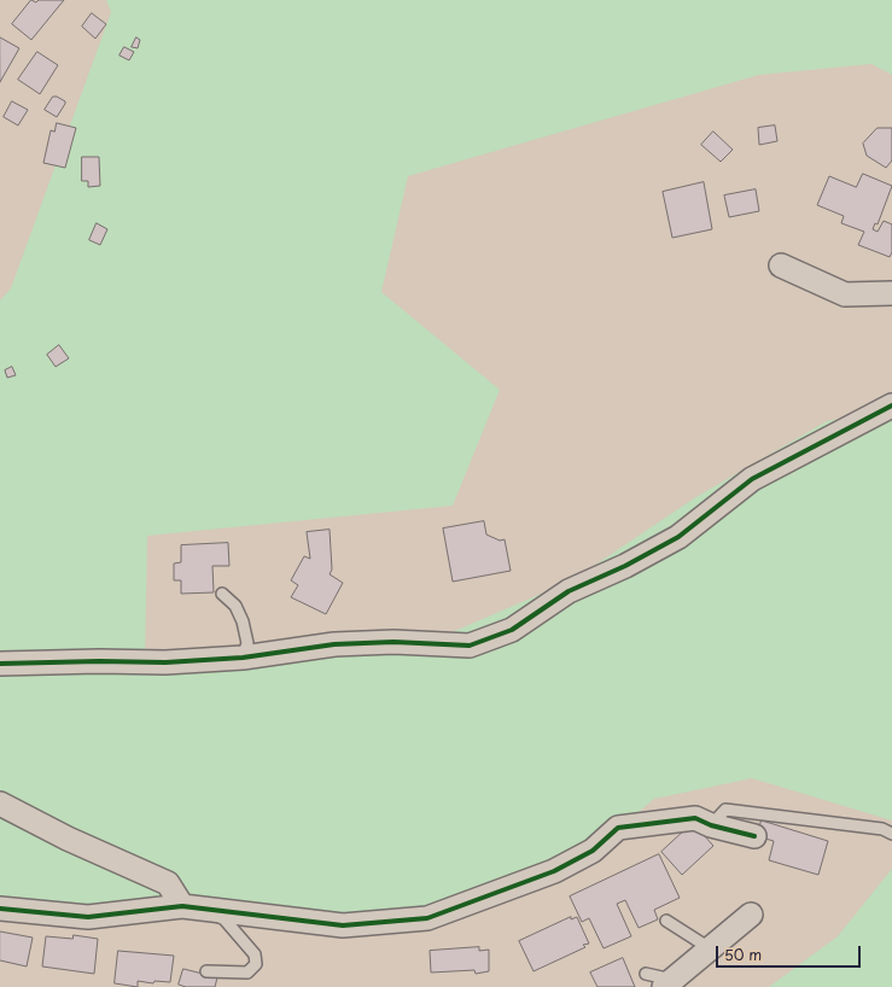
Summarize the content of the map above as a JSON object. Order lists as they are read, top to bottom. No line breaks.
{"scale_bar":"50 m"}
